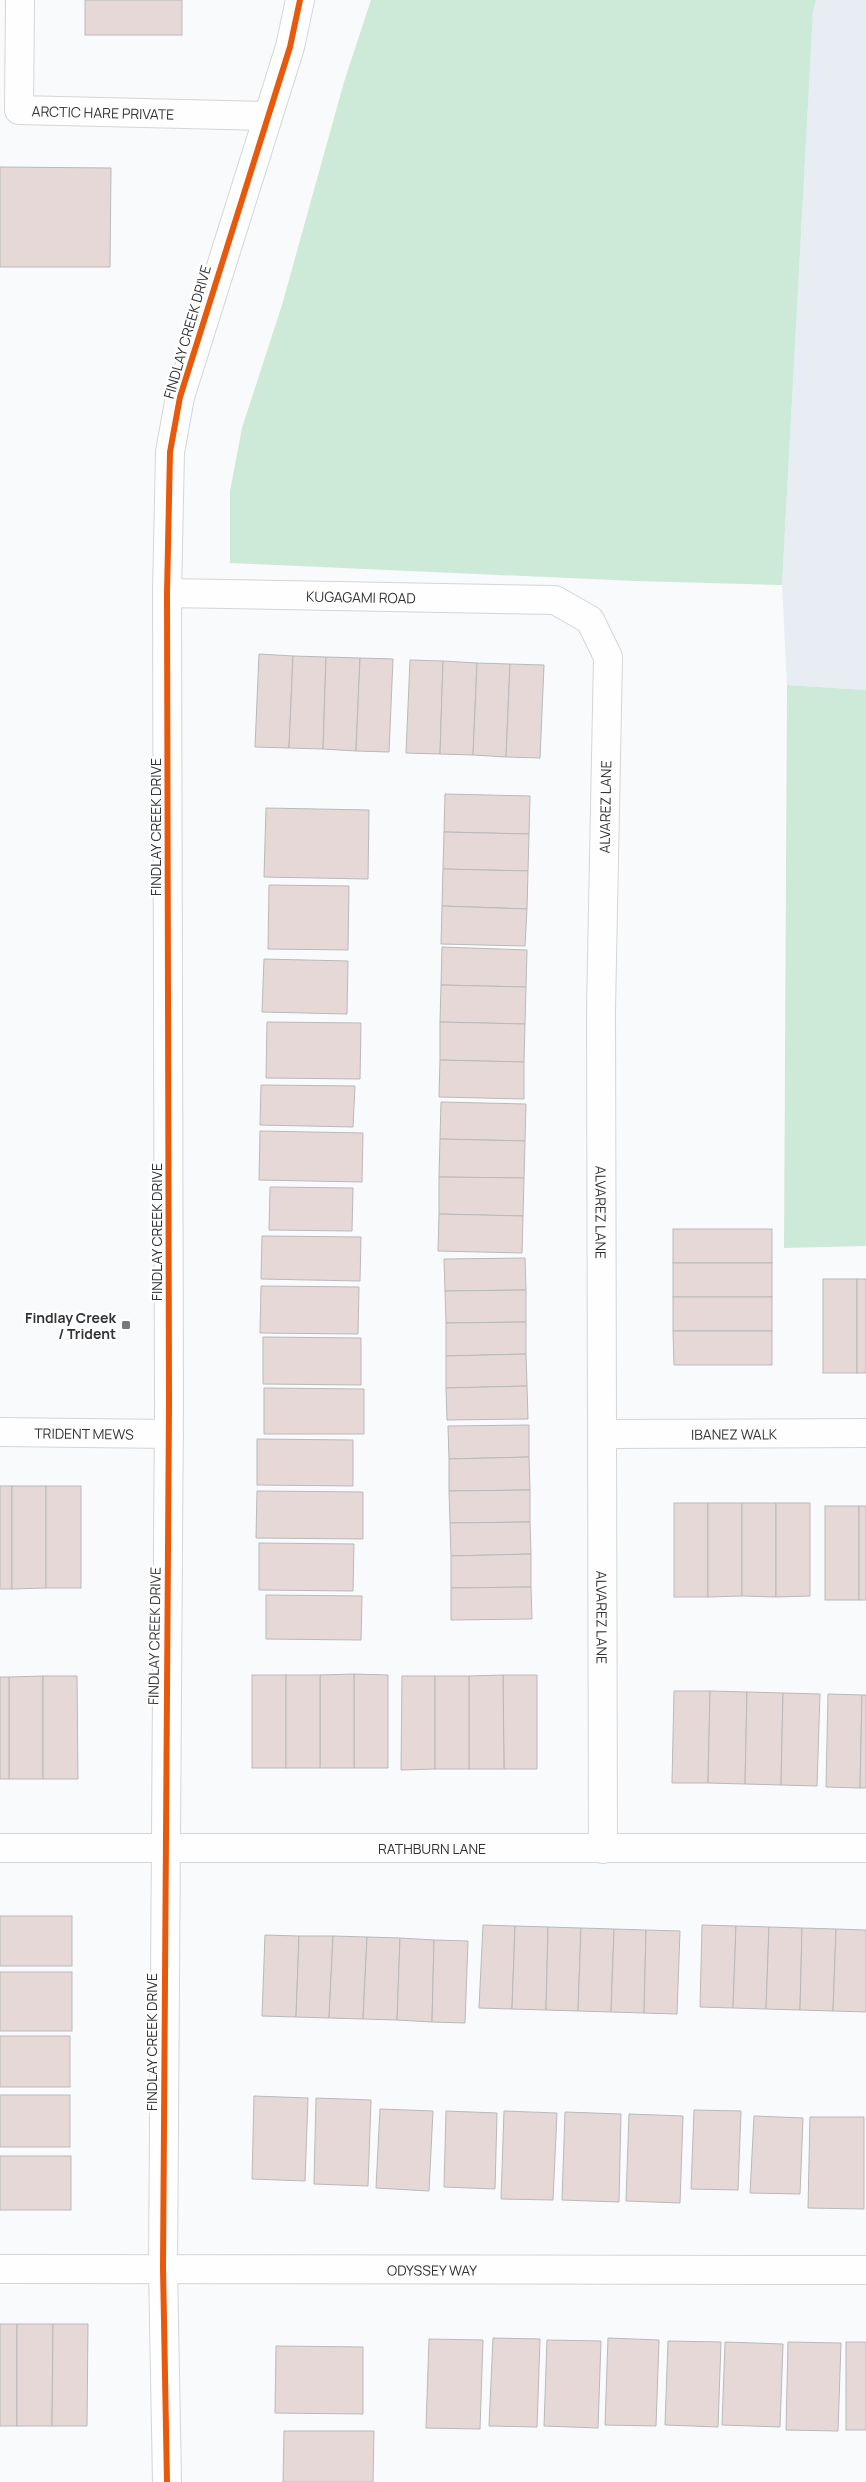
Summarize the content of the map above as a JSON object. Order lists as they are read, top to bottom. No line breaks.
{"streets":{"street":["ARCTIC HARE PRIVATE","FINDLAY CREEK DRIVE","KUGAGAMI ROAD","ALVAREZ LANE","TRIDENT MEWS","IBANEZ WALK","RATHBURN LANE","ODYSSEY WAY"]},"crossings":[["ARCTIC HARE PRIVATE","FINDLAY CREEK DRIVE"],["FINDLAY CREEK DRIVE","KUGAGAMI ROAD"],["FINDLAY CREEK DRIVE","TRIDENT MEWS"],["FINDLAY CREEK DRIVE","RATHBURN LANE"],["FINDLAY CREEK DRIVE","ODYSSEY WAY"],["KUGAGAMI ROAD","ALVAREZ LANE"],["ALVAREZ LANE","IBANEZ WALK"],["ALVAREZ LANE","RATHBURN LANE"]],"places":{"transit":["Findlay Creek / Trident"]}}
